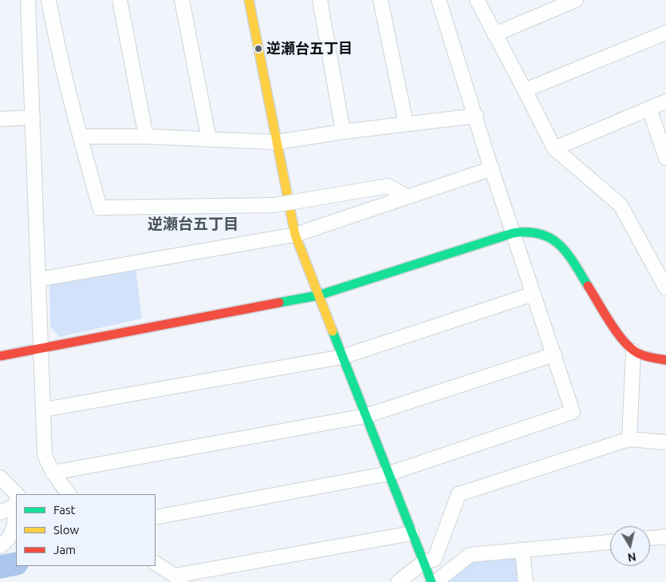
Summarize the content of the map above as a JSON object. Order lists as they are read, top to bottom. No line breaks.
{"districts":["逆瀬台五丁目"],"places":["逆瀬台五丁目"],"legend":["Fast","Slow","Jam"],"north":"bottom"}
